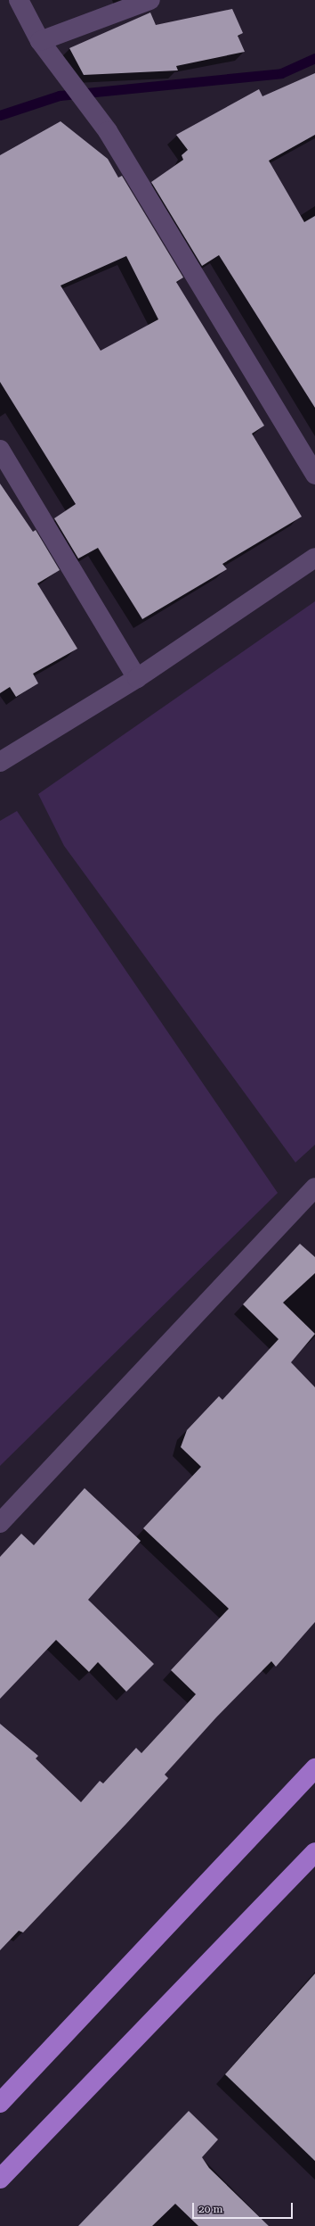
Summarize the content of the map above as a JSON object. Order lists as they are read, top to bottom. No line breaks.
{"scale_bar":"20 m"}
